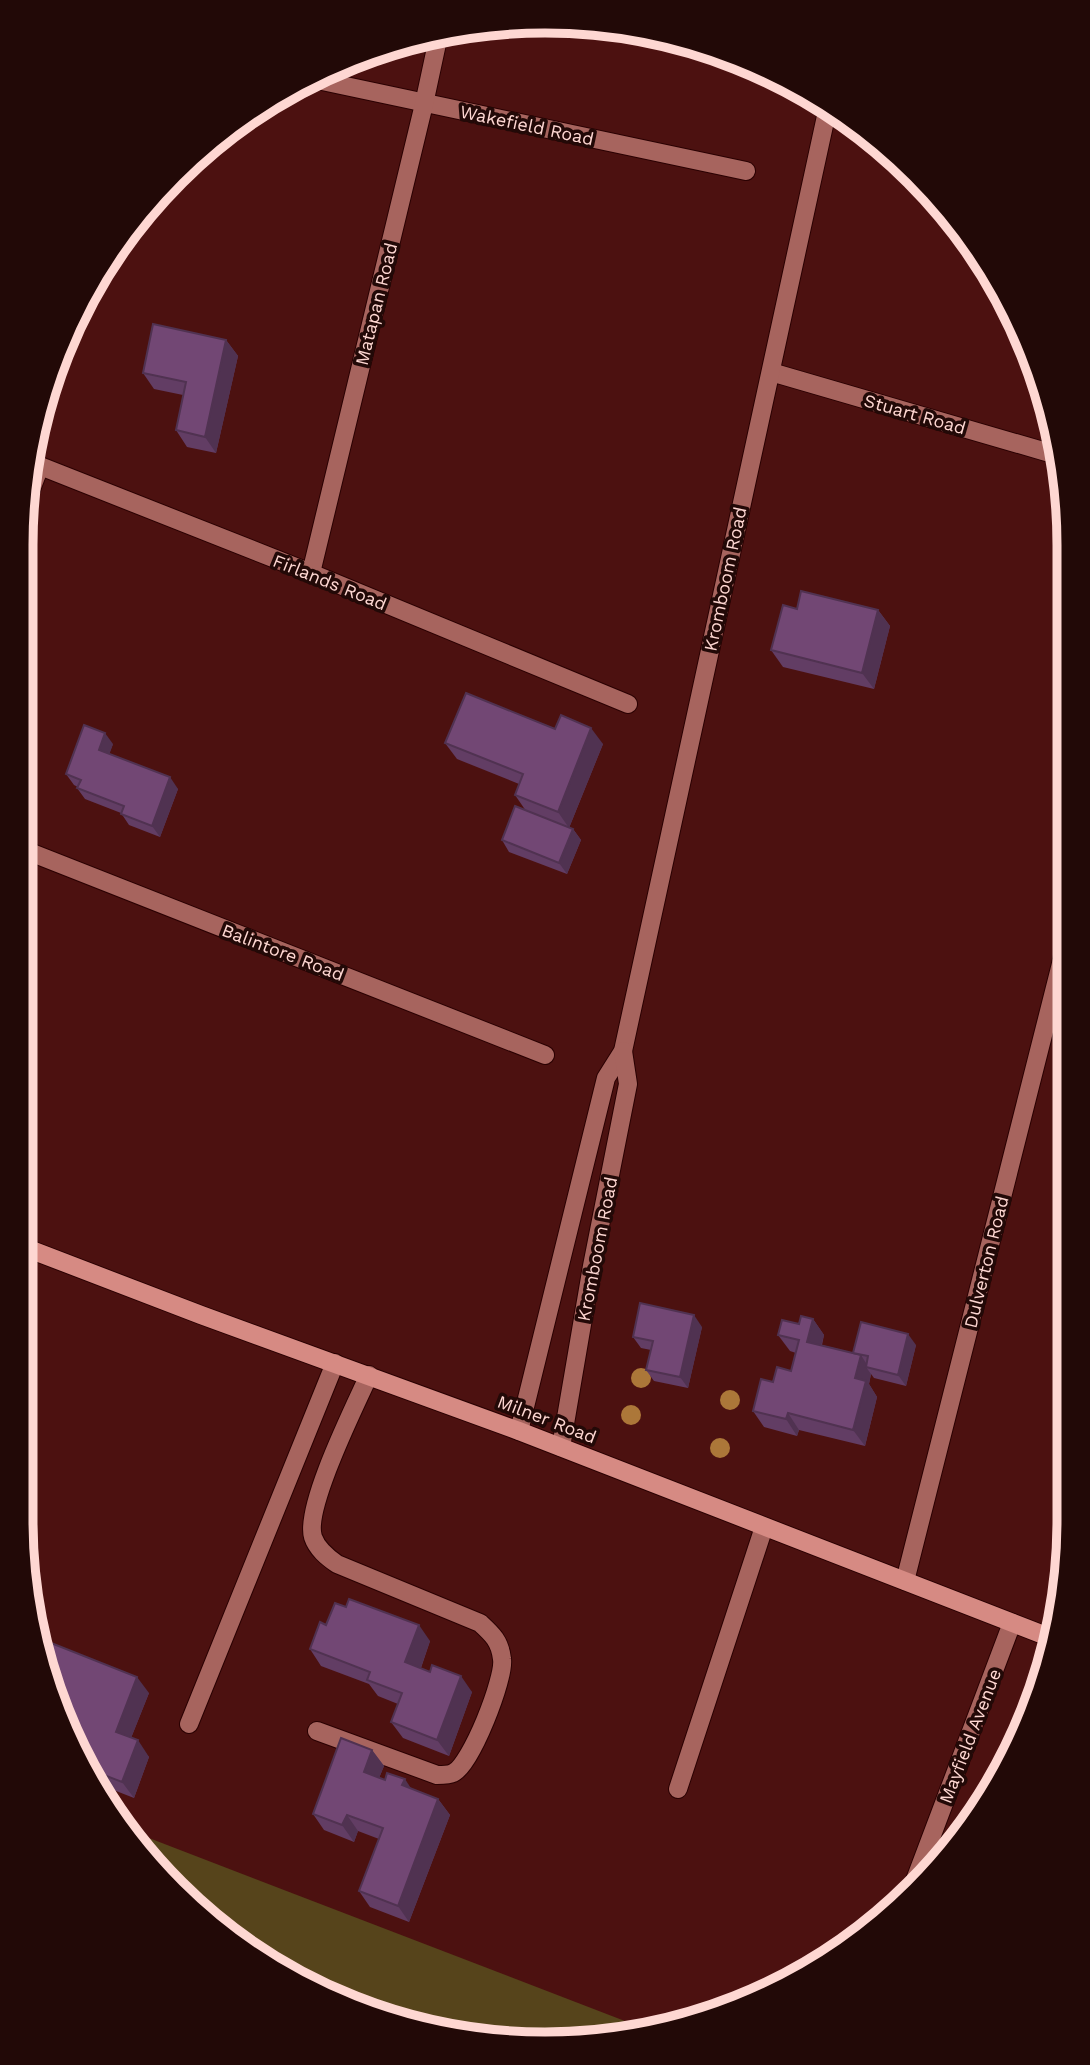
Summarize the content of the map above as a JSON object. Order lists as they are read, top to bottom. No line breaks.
{"streets":{"main road":["Milner Road"],"street":["Wakefield Road","Matapan Road","Stuart Road","Kromboom Road","Firlands Road","Balintore Road","Dulverton Road","Mayfield Avenue"]},"crossings":[["Wakefield Road","Matapan Road"],["Matapan Road","Firlands Road"],["Stuart Road","Kromboom Road"],["Kromboom Road","Milner Road"],["Dulverton Road","Milner Road"],["Milner Road","Mayfield Avenue"]]}
